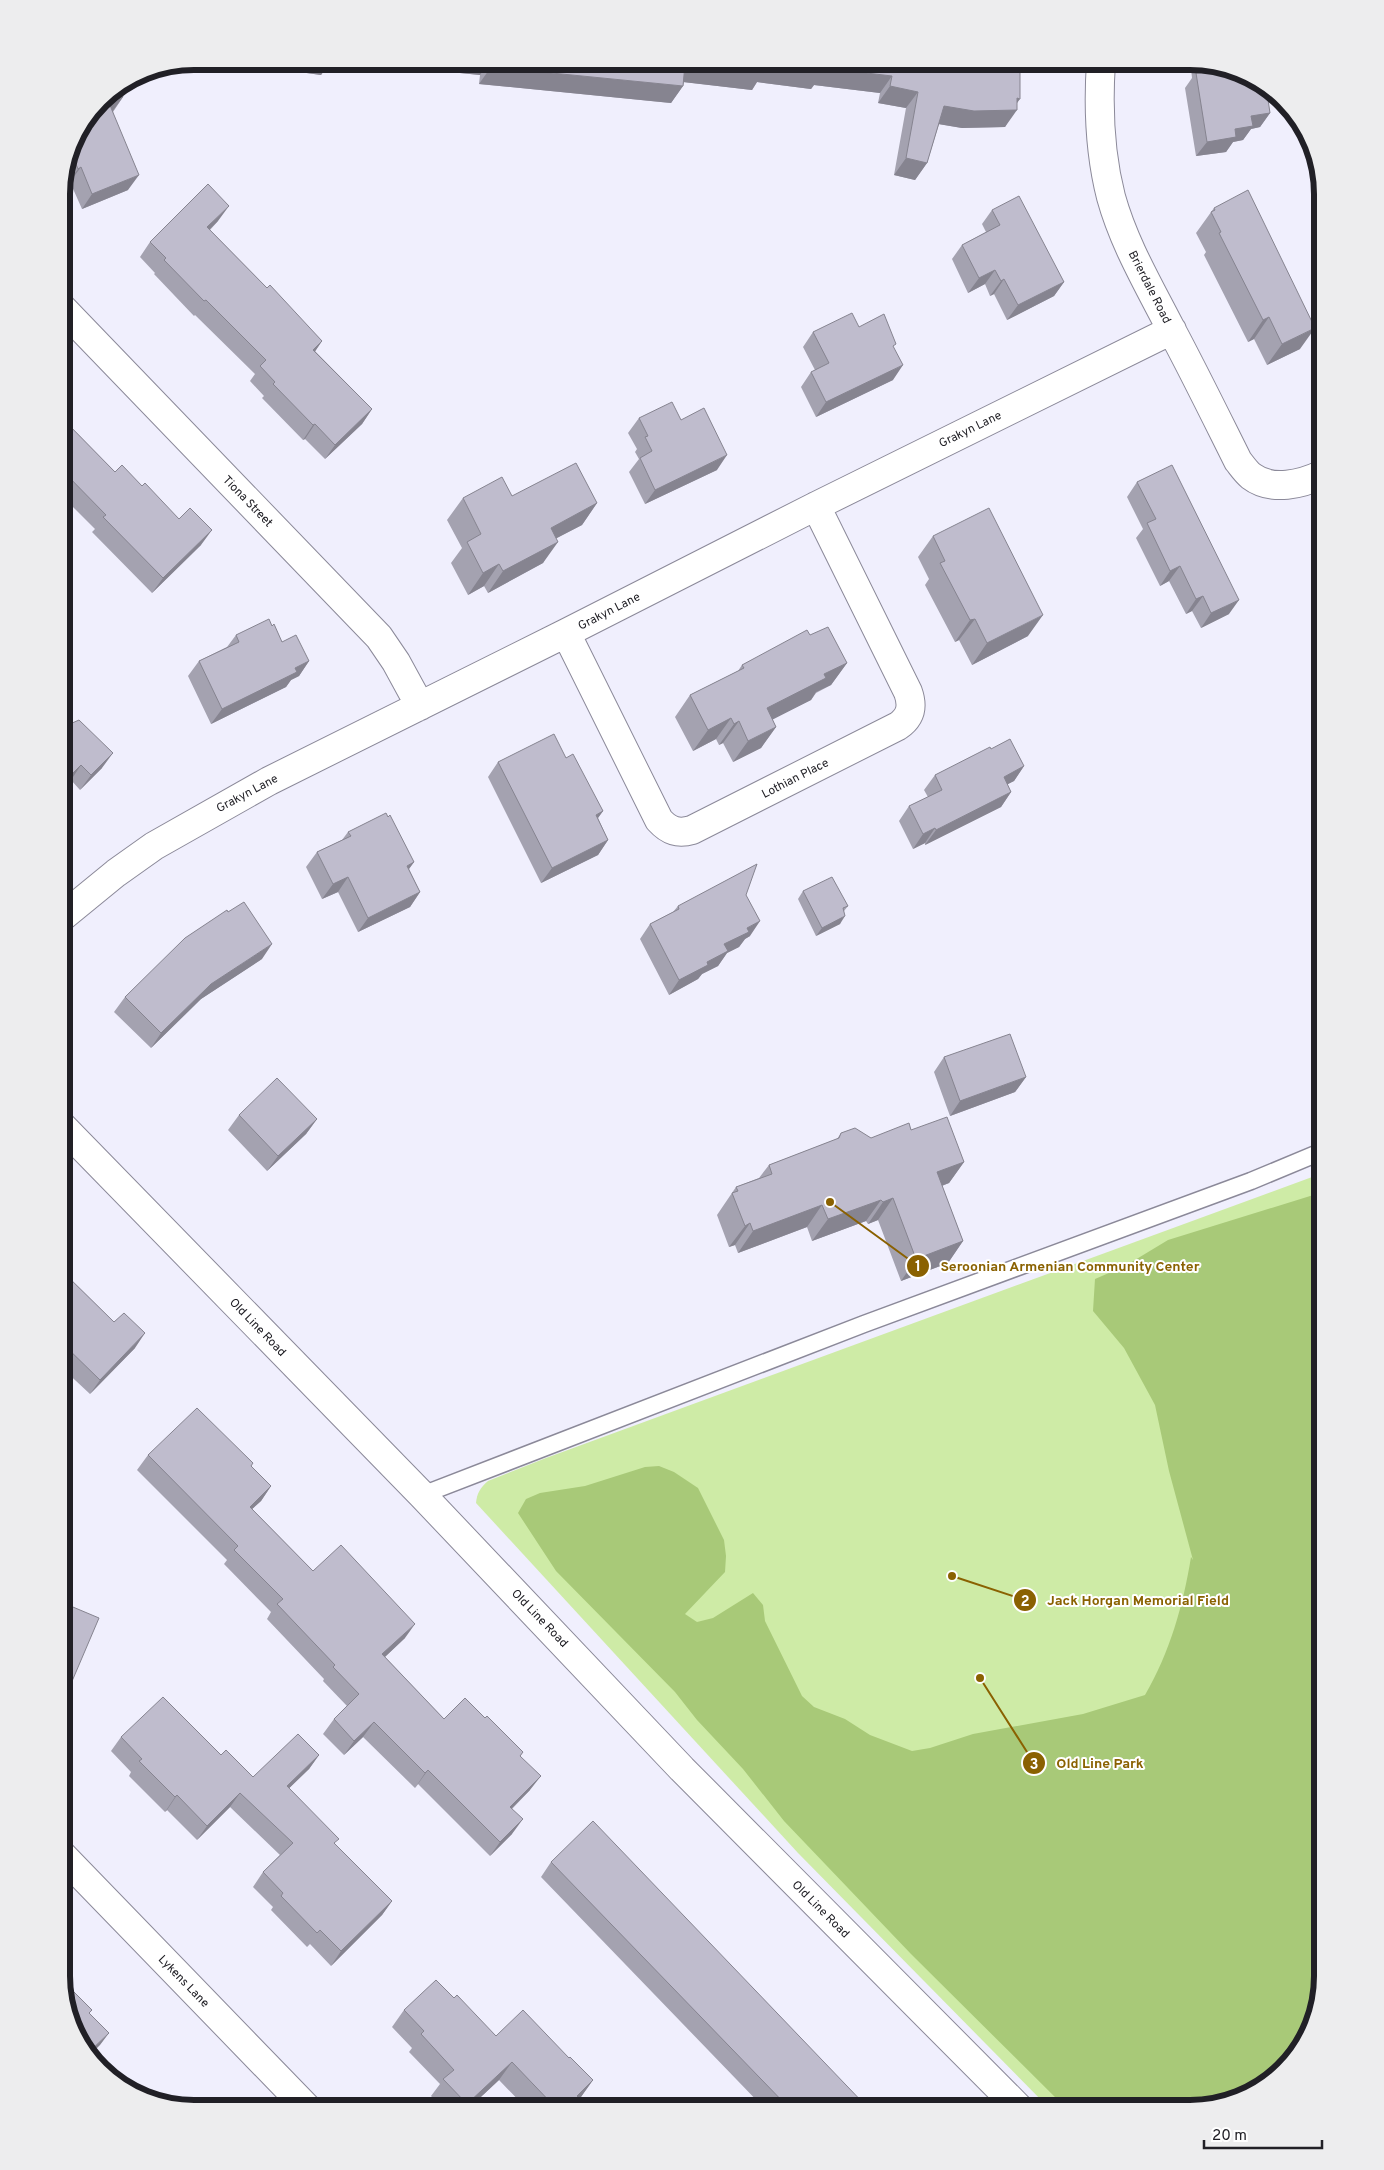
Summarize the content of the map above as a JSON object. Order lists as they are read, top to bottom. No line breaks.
{"streets":{"street":["Brierdale Road","Grakyn Lane","Tiona Street","Lothian Place","Old Line Road","Lykens Lane"]},"crossings":[["Brierdale Road","Grakyn Lane"],["Grakyn Lane","Tiona Street"],["Grakyn Lane","Lothian Place"]],"places":["Seroonian Armenian Community Center","Jack Horgan Memorial Field","Old Line Park"],"scale_bar":"20 m"}
